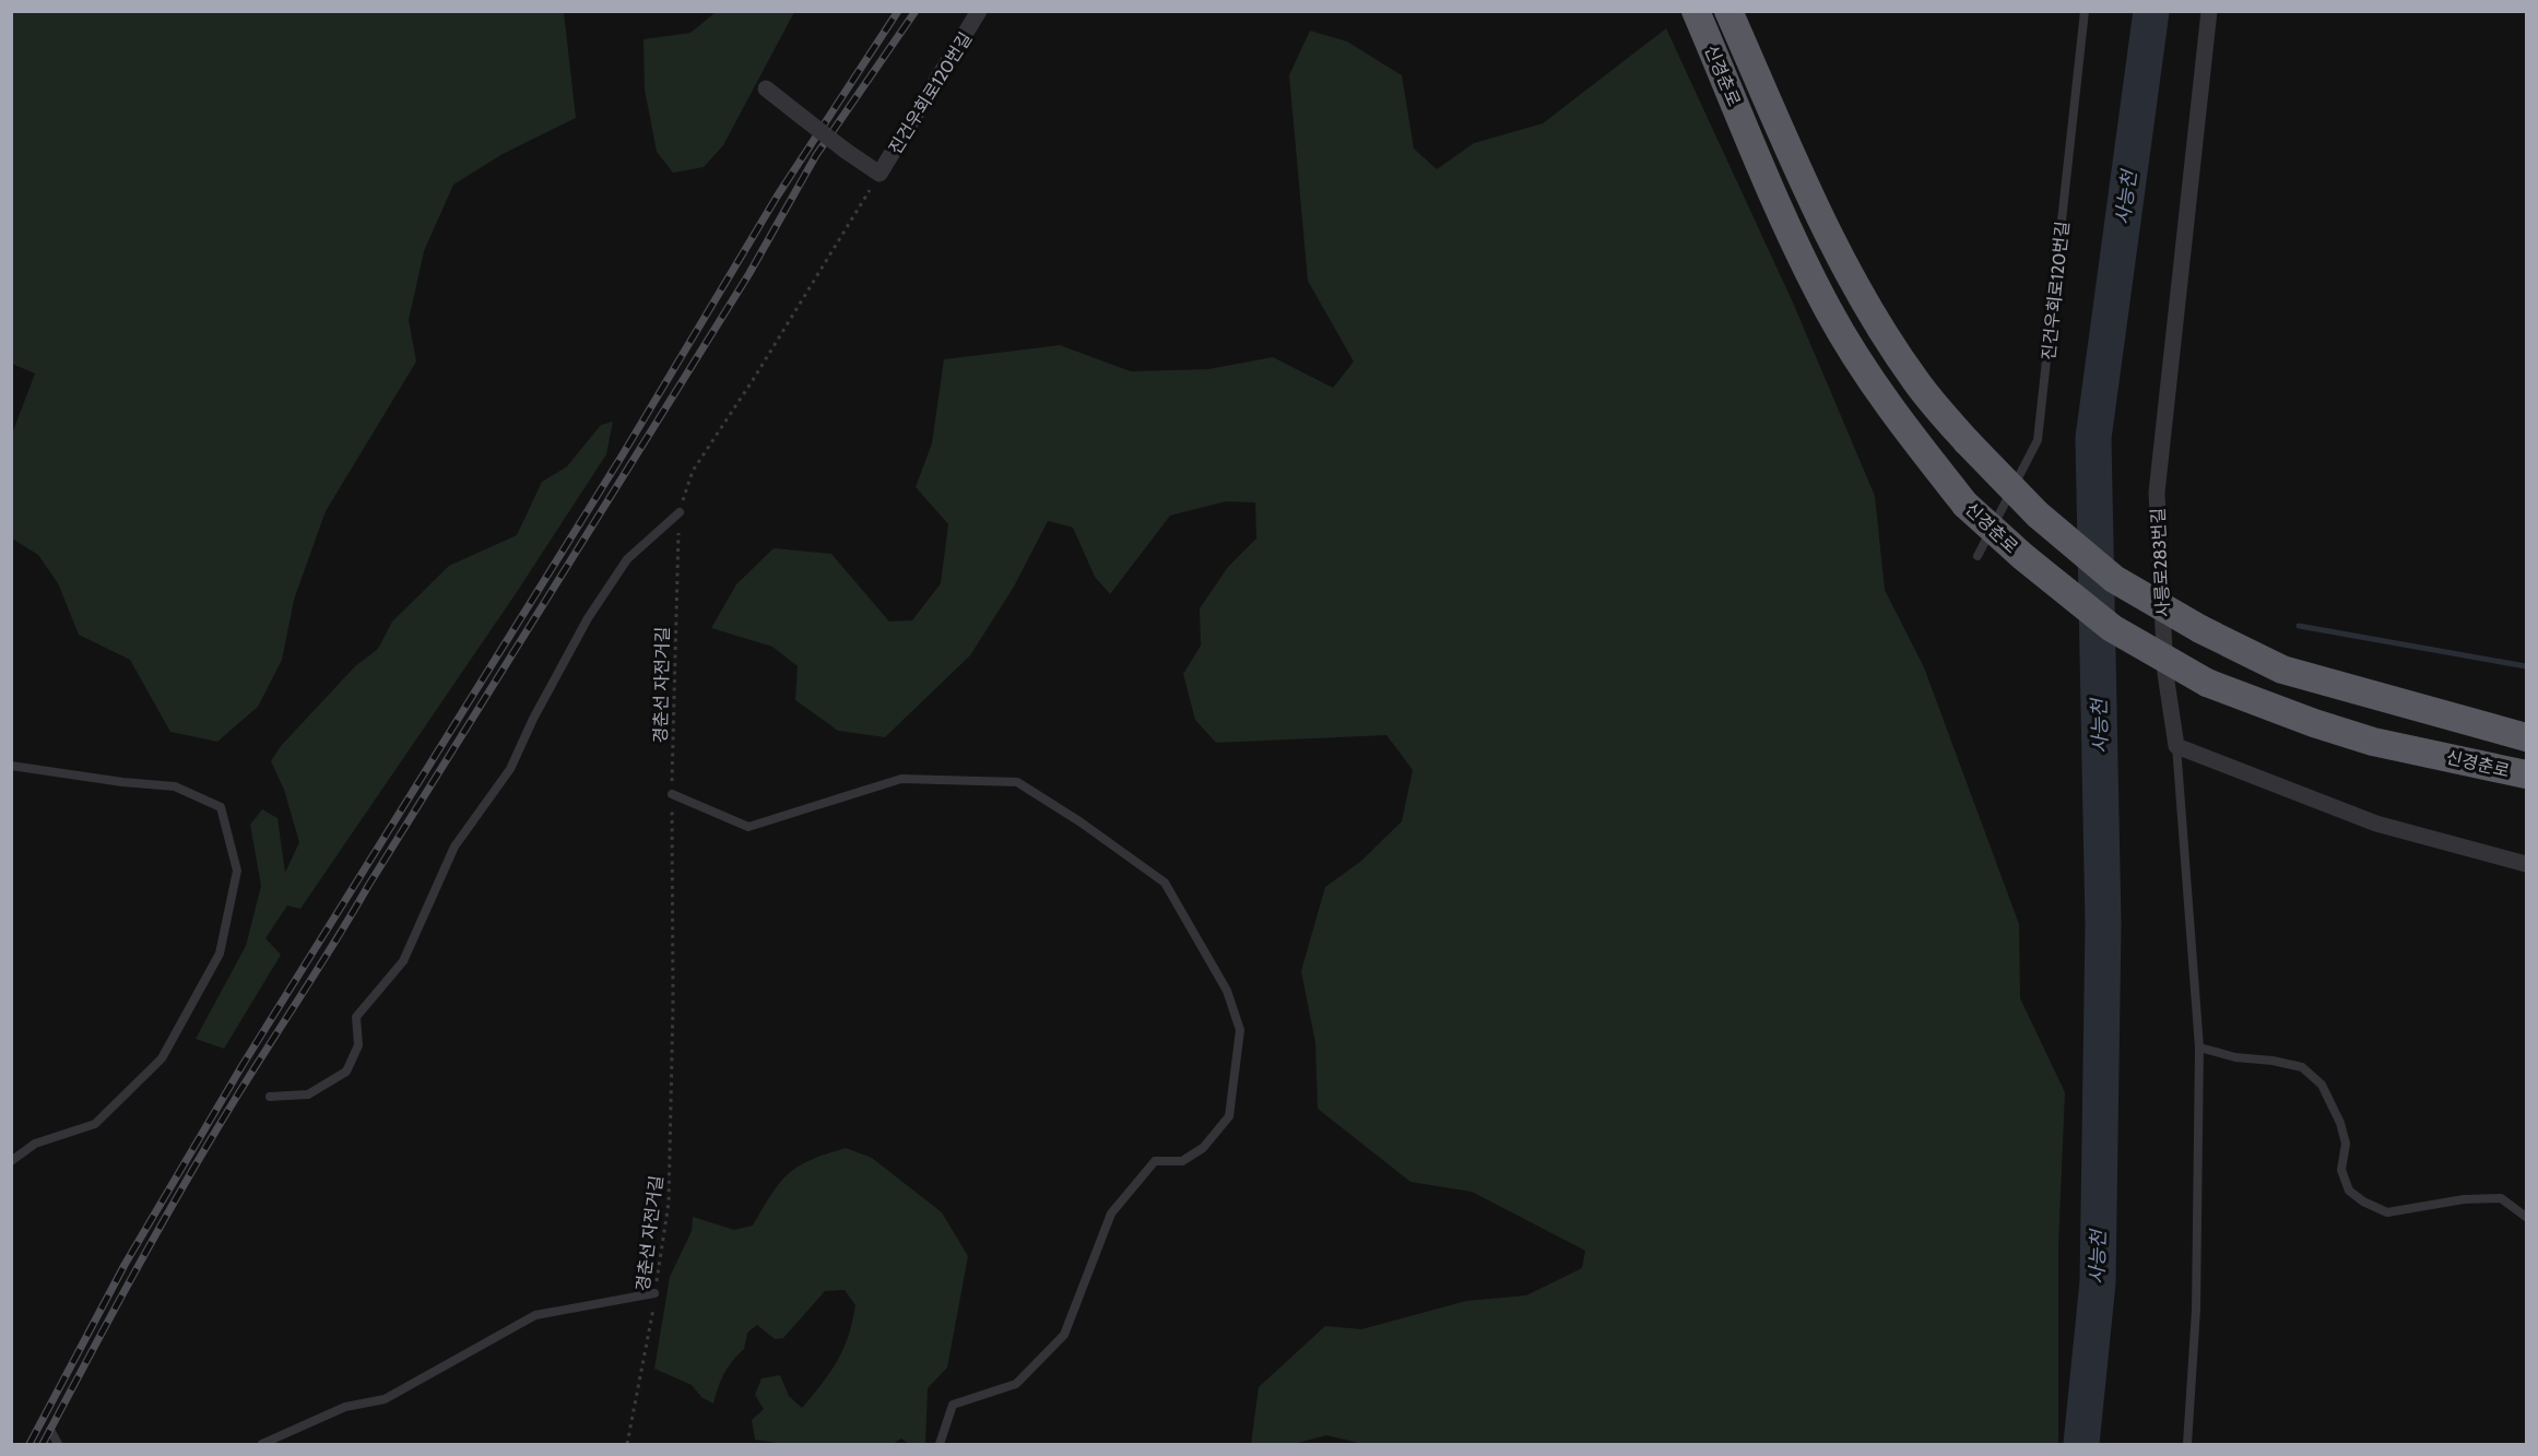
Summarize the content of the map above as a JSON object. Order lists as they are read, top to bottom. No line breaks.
{"streets":{"highway":["신경춘로"],"street":["진건우회로120번길","사릉로283번길"],"path":["경춘선 자전거길"]},"crossings":[["진건우회로120번길","경춘선 자전거길"]],"water":["사능천"]}
